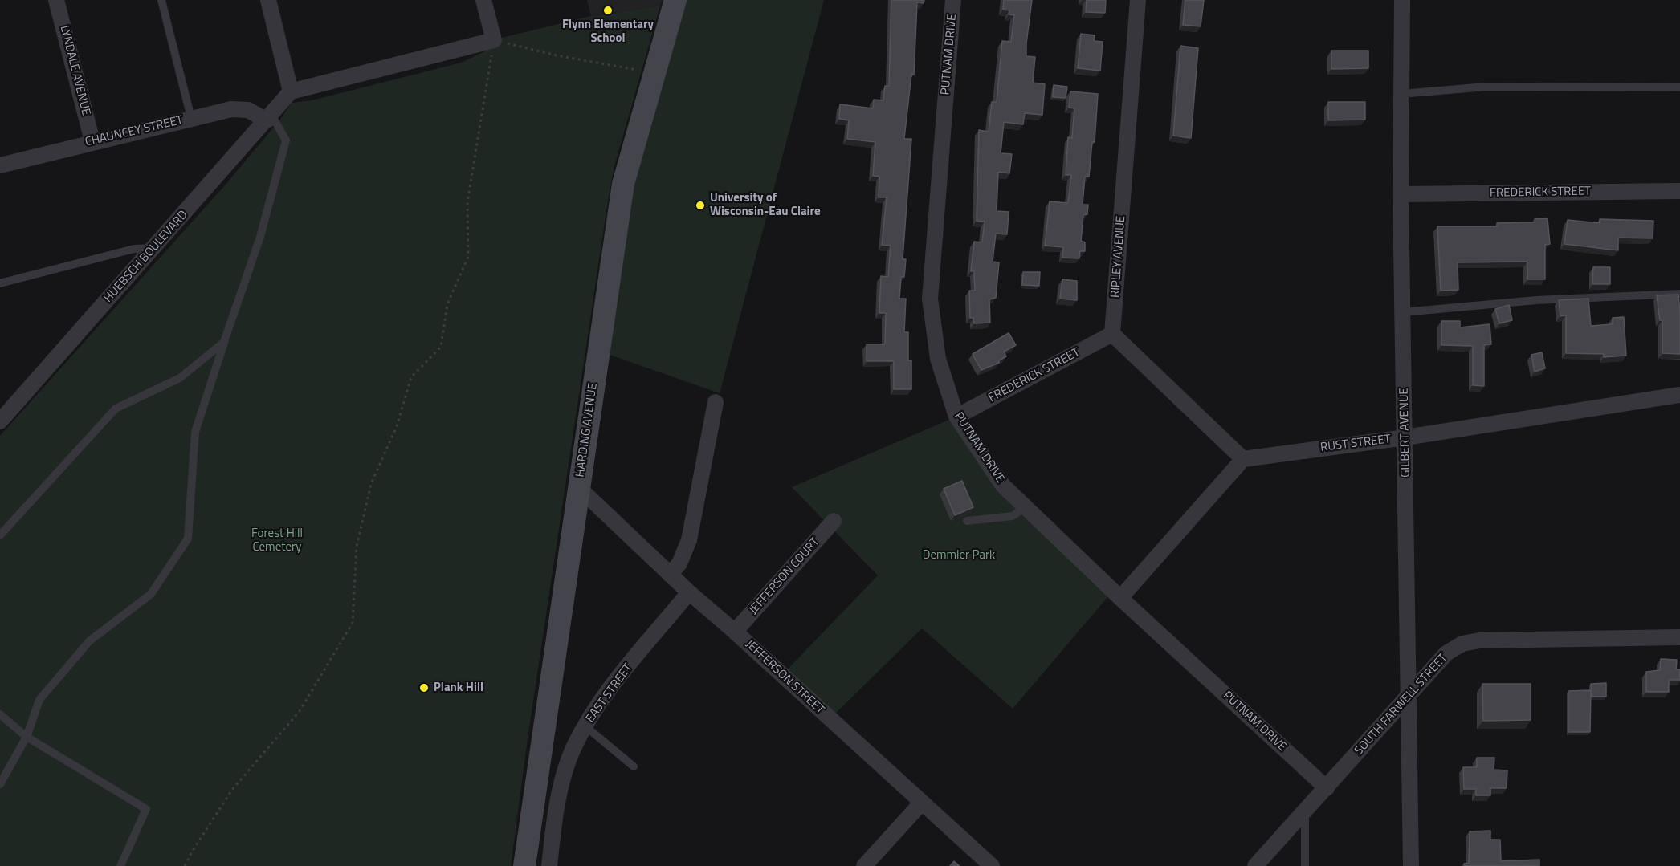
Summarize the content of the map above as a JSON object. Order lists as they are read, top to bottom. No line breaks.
{"streets":{"main road":["HARDING AVENUE"],"street":["PUTNAM DRIVE","LYNDALE AVENUE","CHAUNCEY STREET","FREDERICK STREET","HUEBSCH BOULEVARD","RIPLEY AVENUE","GILBERT AVENUE","RUST STREET","JEFFERSON COURT","JEFFERSON STREET","EAST STREET","SOUTH FARWELL STREET"]},"crossings":[["PUTNAM DRIVE","FREDERICK STREET"],["PUTNAM DRIVE","SOUTH FARWELL STREET"],["LYNDALE AVENUE","CHAUNCEY STREET"],["CHAUNCEY STREET","HUEBSCH BOULEVARD"],["FREDERICK STREET","RIPLEY AVENUE"],["FREDERICK STREET","GILBERT AVENUE"],["HARDING AVENUE","JEFFERSON STREET"],["GILBERT AVENUE","RUST STREET"],["GILBERT AVENUE","SOUTH FARWELL STREET"],["JEFFERSON COURT","JEFFERSON STREET"],["JEFFERSON STREET","EAST STREET"]],"parks":["Forest Hill Cemetery","Demmler Park"],"places":["Flynn Elementary School","University of Wisconsin-Eau Claire","Plank Hill"]}
